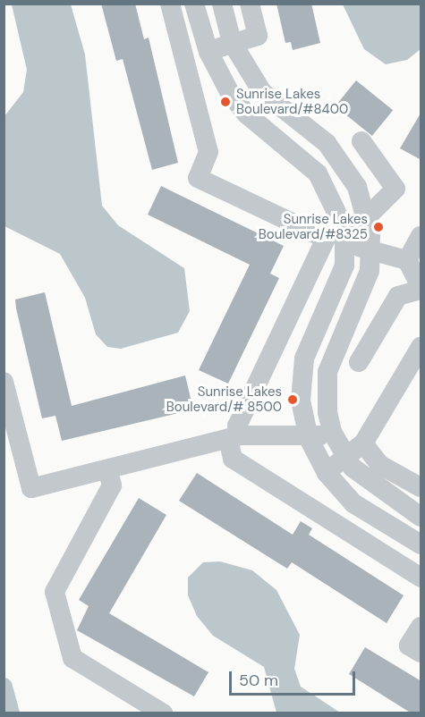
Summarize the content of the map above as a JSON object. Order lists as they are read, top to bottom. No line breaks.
{"places":["Sunrise Lakes Boulevard/#8400","Sunrise Lakes Boulevard/#8325","Sunrise Lakes Boulevard/# 8500"],"scale_bar":"50 m"}
